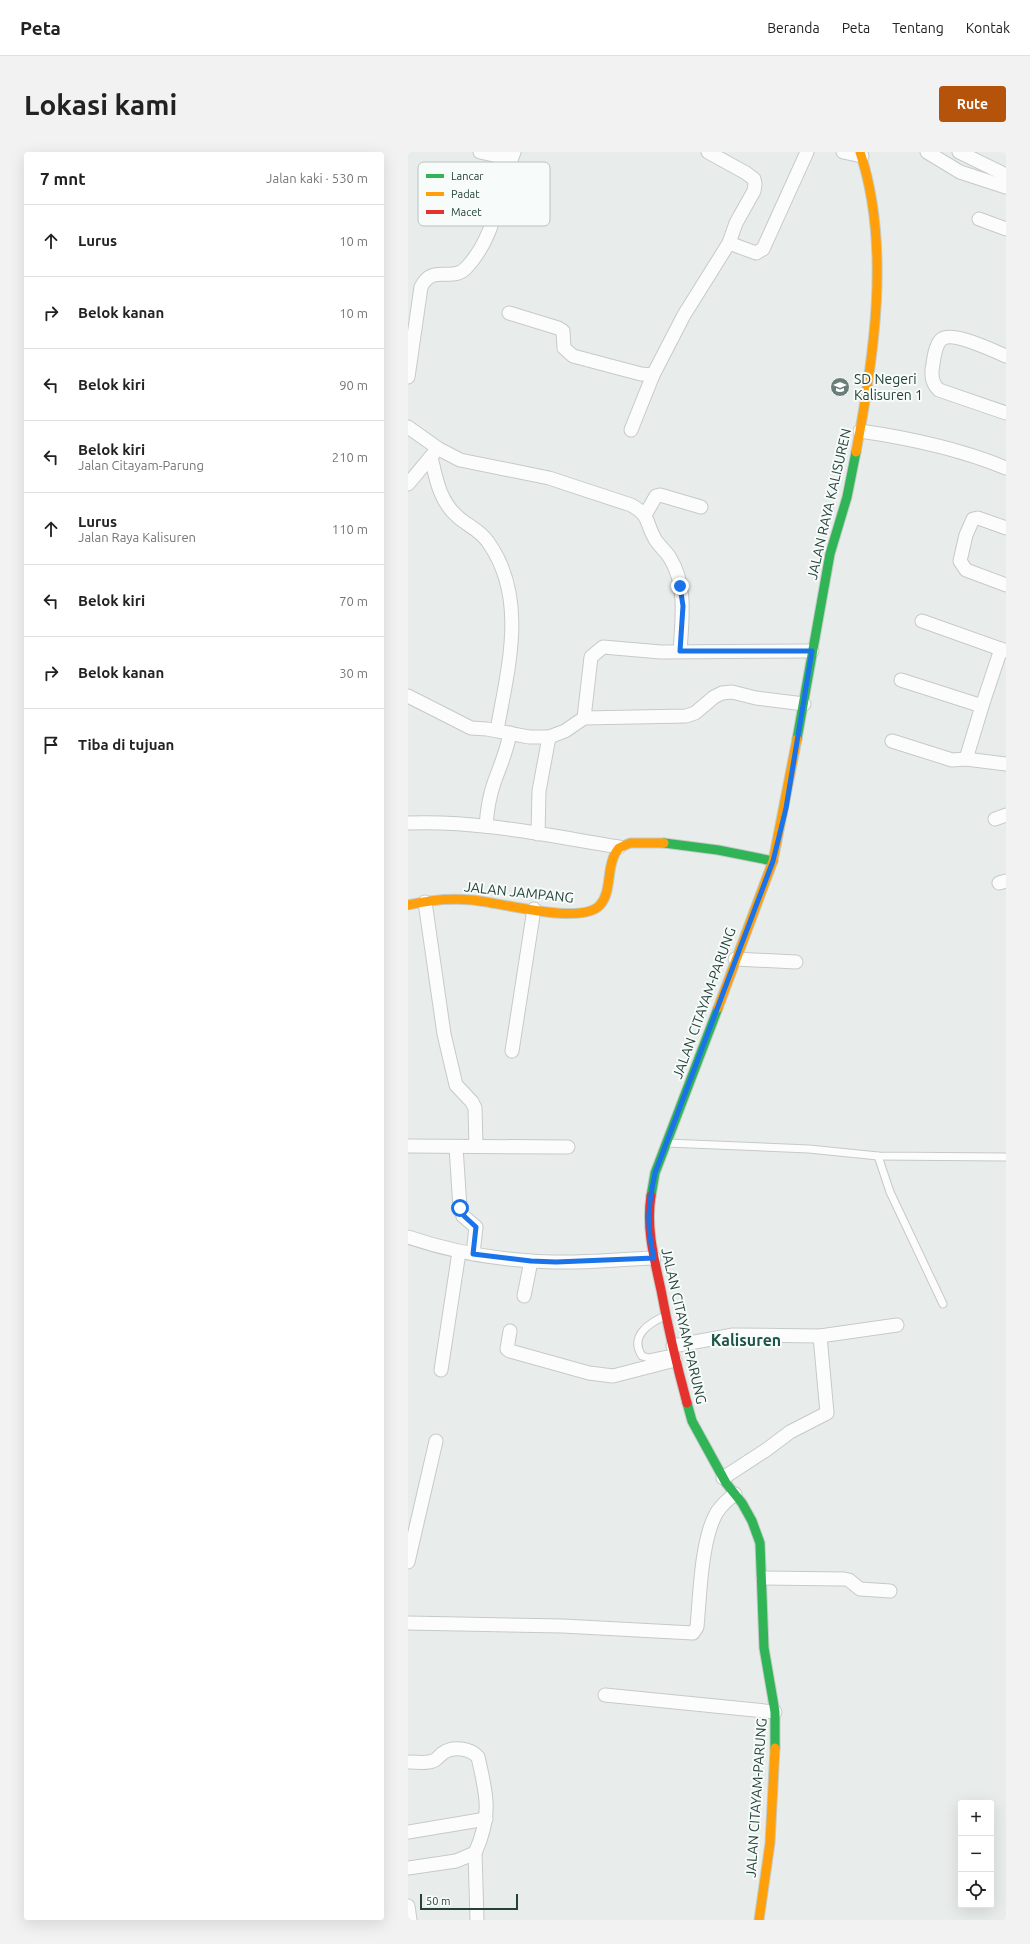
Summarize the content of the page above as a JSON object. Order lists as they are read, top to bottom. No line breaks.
{"streets":{"main road":["JALAN RAYA KALISUREN","JALAN JAMPANG","JALAN CITAYAM-PARUNG"]},"crossings":[["JALAN RAYA KALISUREN","JALAN CITAYAM-PARUNG"]],"districts":["Kalisuren"],"places":{"school or university":["SD Negeri Kalisuren 1"]},"legend":["Lancar","Padat","Macet"],"scale_bar":"50 m","page":{"header":"Peta","nav":["Beranda","Peta","Tentang","Kontak"],"buttons":"Rute","title":"Lokasi kami","heading":["7 mnt","Jalan kaki · 530 m"],"list":[["Lurus","10 m"],["Belok kanan","10 m"],["Belok kiri","90 m"],["Belok kiri","Jalan Citayam-Parung","210 m"],["Lurus","Jalan Raya Kalisuren","110 m"],["Belok kiri","70 m"],["Belok kanan","30 m"],"Tiba di tujuan"],"map_buttons":["+","−"],"scale":"50 m"}}
